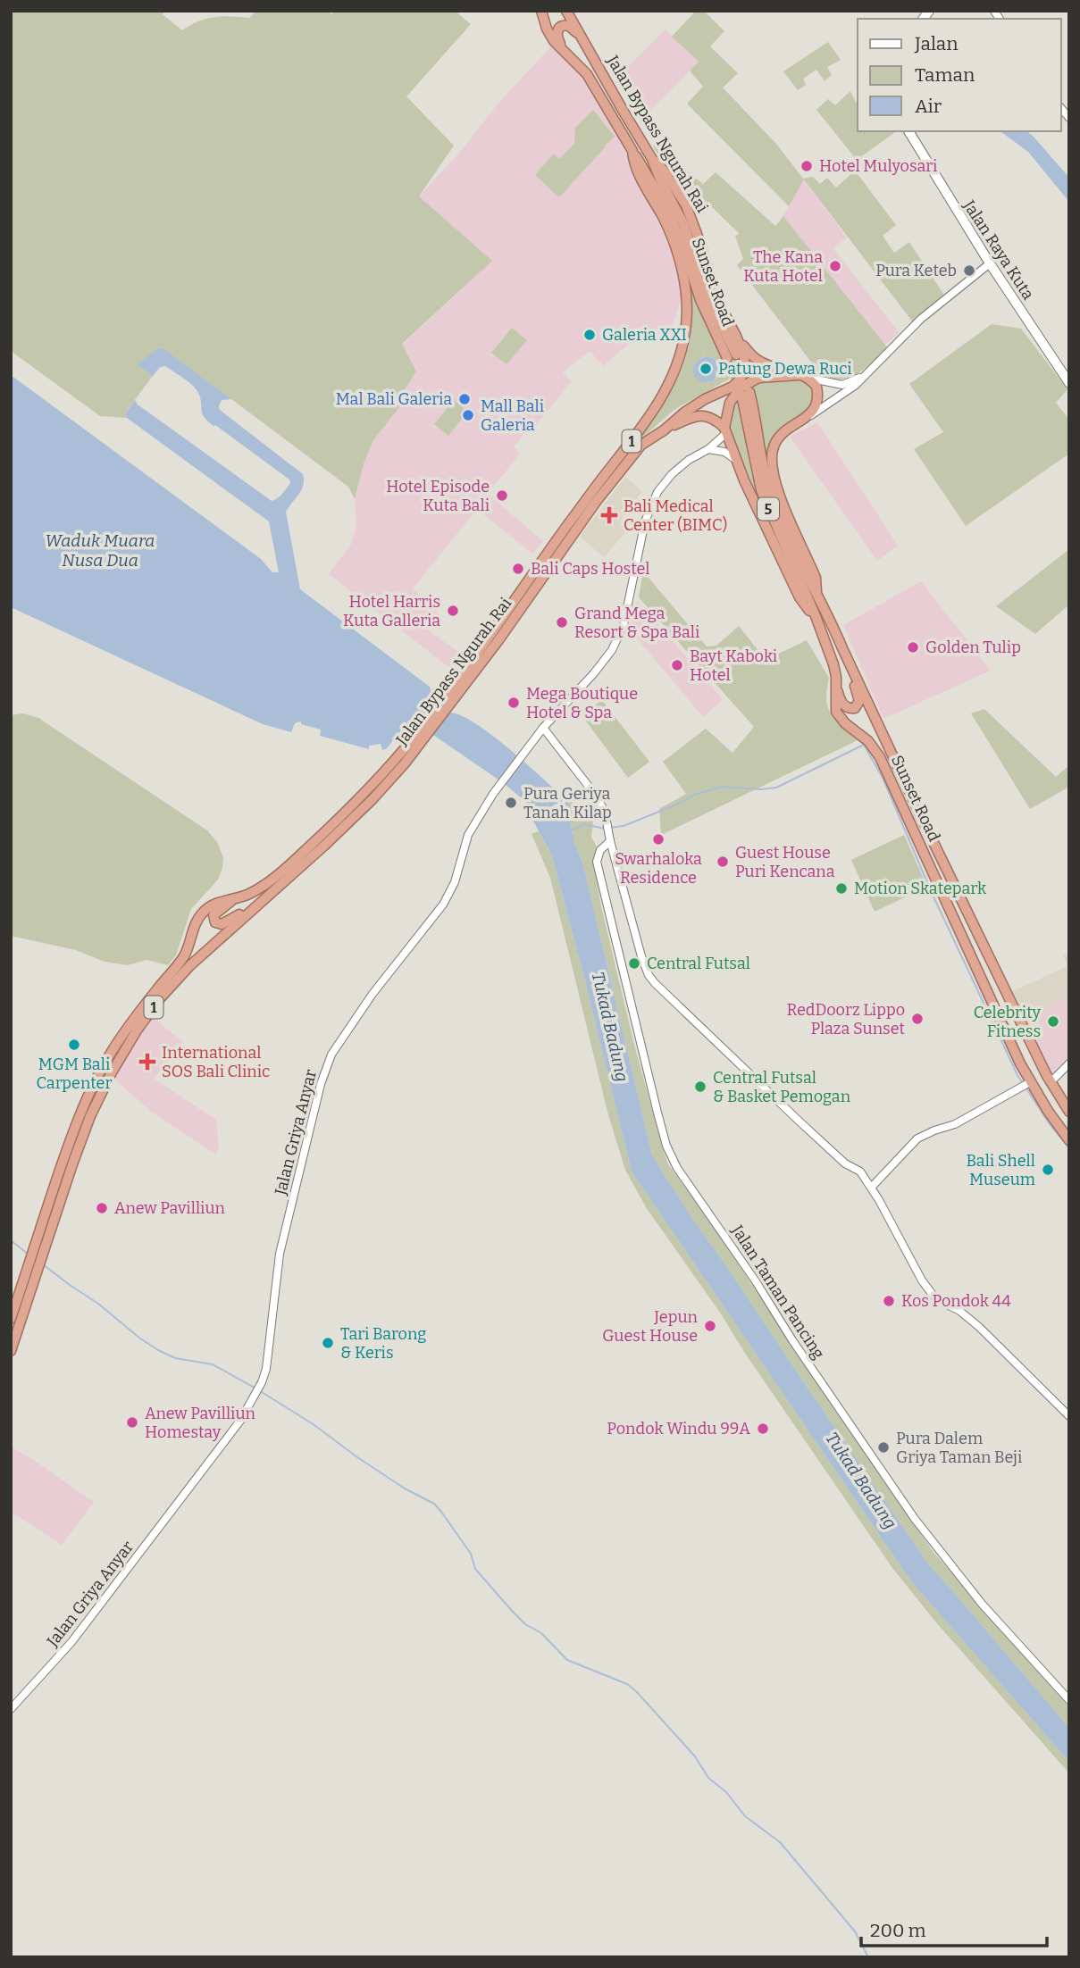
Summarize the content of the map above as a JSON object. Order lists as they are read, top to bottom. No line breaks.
{"streets":{"highway":["Jalan Bypass Ngurah Rai","Sunset Road","1","5"],"main road":["Jalan Raya Kuta"],"street":["Jalan Griya Anyar","Jalan Taman Pancing"]},"crossings":[["Jalan Bypass Ngurah Rai","Sunset Road"]],"water":["Waduk Muara Nusa Dua","Tukad Badung"],"places":{"other":["Hotel Mulyosari","The Kana Kuta Hotel","Pura Keteb","Galeria XXI","Patung Dewa Ruci","Mal Bali Galeria","Mall Bali Galeria","Hotel Episode Kuta Bali","Bali Caps Hostel","Hotel Harris Kuta Galleria","Grand Mega Resort & Spa Bali","Golden Tulip","Bayt Kaboki Hotel","Mega Boutique Hotel & Spa","Pura Geriya Tanah Kilap","Swarhaloka Residence","Guest House Puri Kencana","Motion Skatepark","Central Futsal","RedDoorz Lippo Plaza Sunset","Celebrity Fitness","MGM Bali Carpenter","Central Futsal & Basket Pemogan","Bali Shell Museum","Anew Pavilliun","Kos Pondok 44","Jepun Guest House","Tari Barong & Keris","Anew Pavilliun Homestay","Pondok Windu 99A","Pura Dalem Griya Taman Beji"],"health":["Bali Medical Center (BIMC)","International SOS Bali Clinic"]},"legend":["Jalan","Taman","Air"],"scale_bar":"200 m"}
